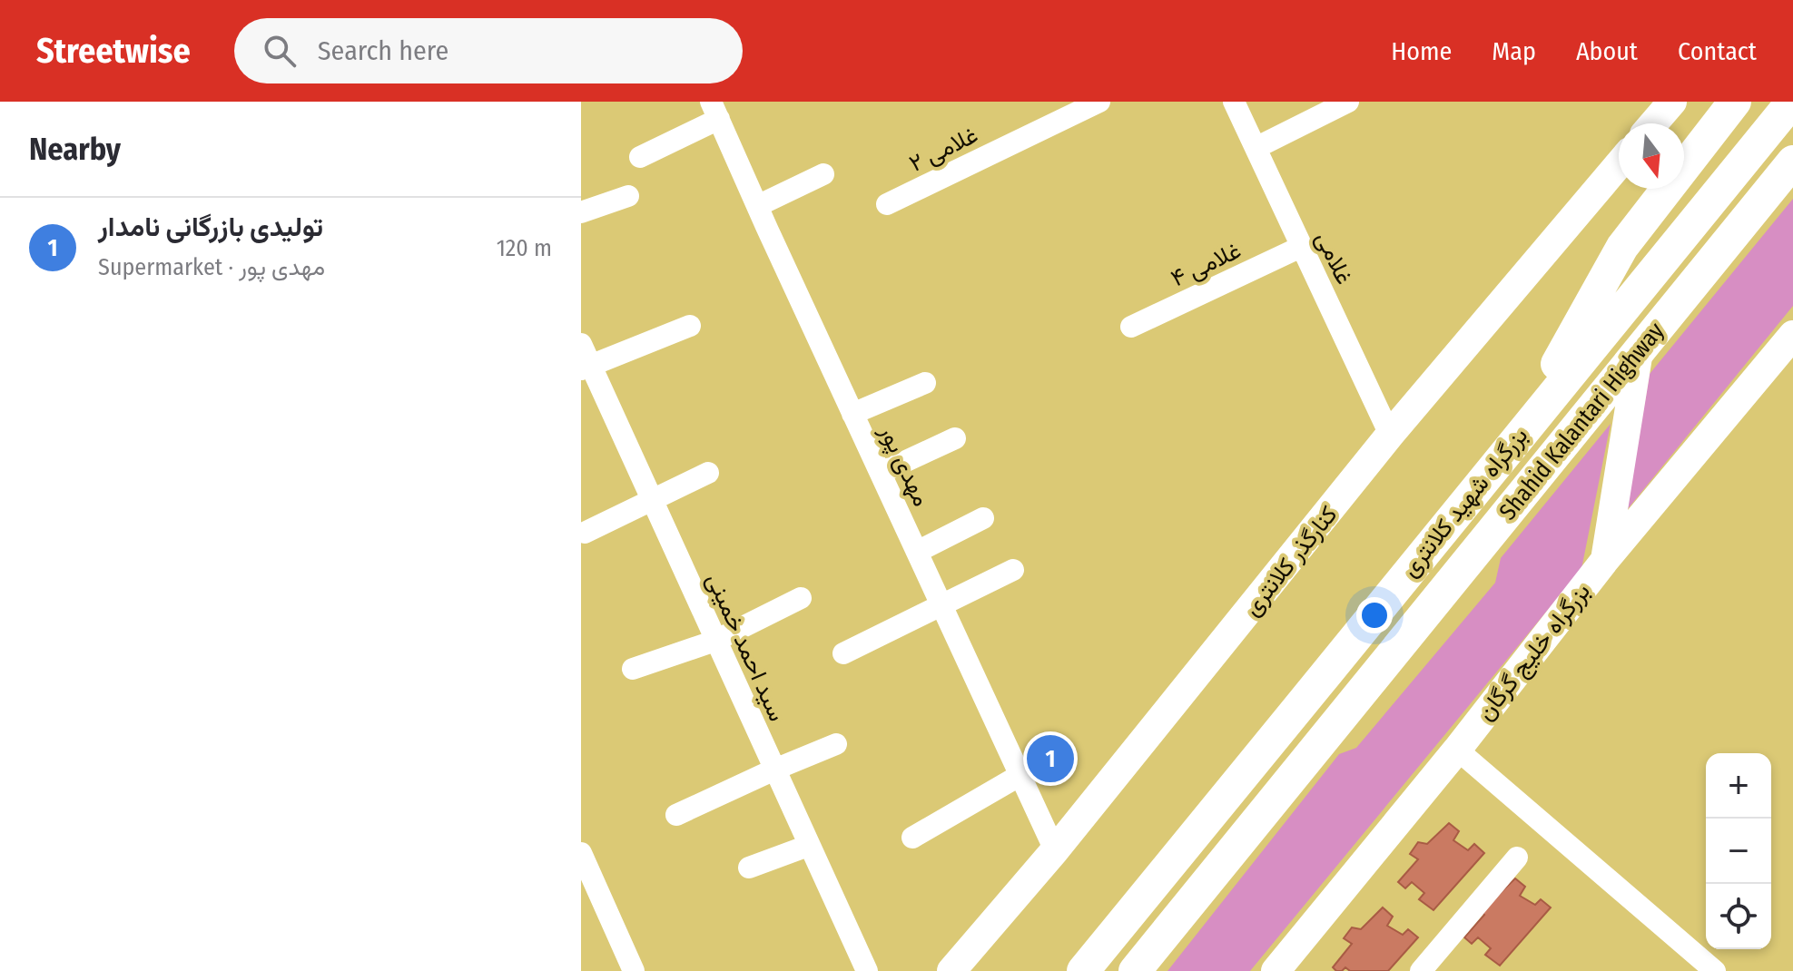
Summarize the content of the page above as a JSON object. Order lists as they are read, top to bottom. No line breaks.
{"streets":{"highway":["Shahid Kalantari Highway","بزرگراه شهید کلانتری"],"main road":["کنارگذر کلانتری","بزرگراه خلیج گرگان"],"street":["غلامی ۲","غلامی","غلامی ۴","مهدی پور","سید احمد خمینی"]},"crossings":[["غلامی","غلامی ۴"],["غلامی","کنارگذر کلانتری"],["Shahid Kalantari Highway","بزرگراه شهید کلانتری"],["مهدی پور","کنارگذر کلانتری"]],"north":"bottom","page":{"header":"Streetwise","search":"Search here","nav":["Home","Map","About","Contact"],"heading":"Nearby","list":[{"mark":"1","name":"تولیدی بازرگانی نامدار","note":"Supermarket · مهدی پور","value":"120 m"}],"pins":"1","map_buttons":["+","−"]}}
